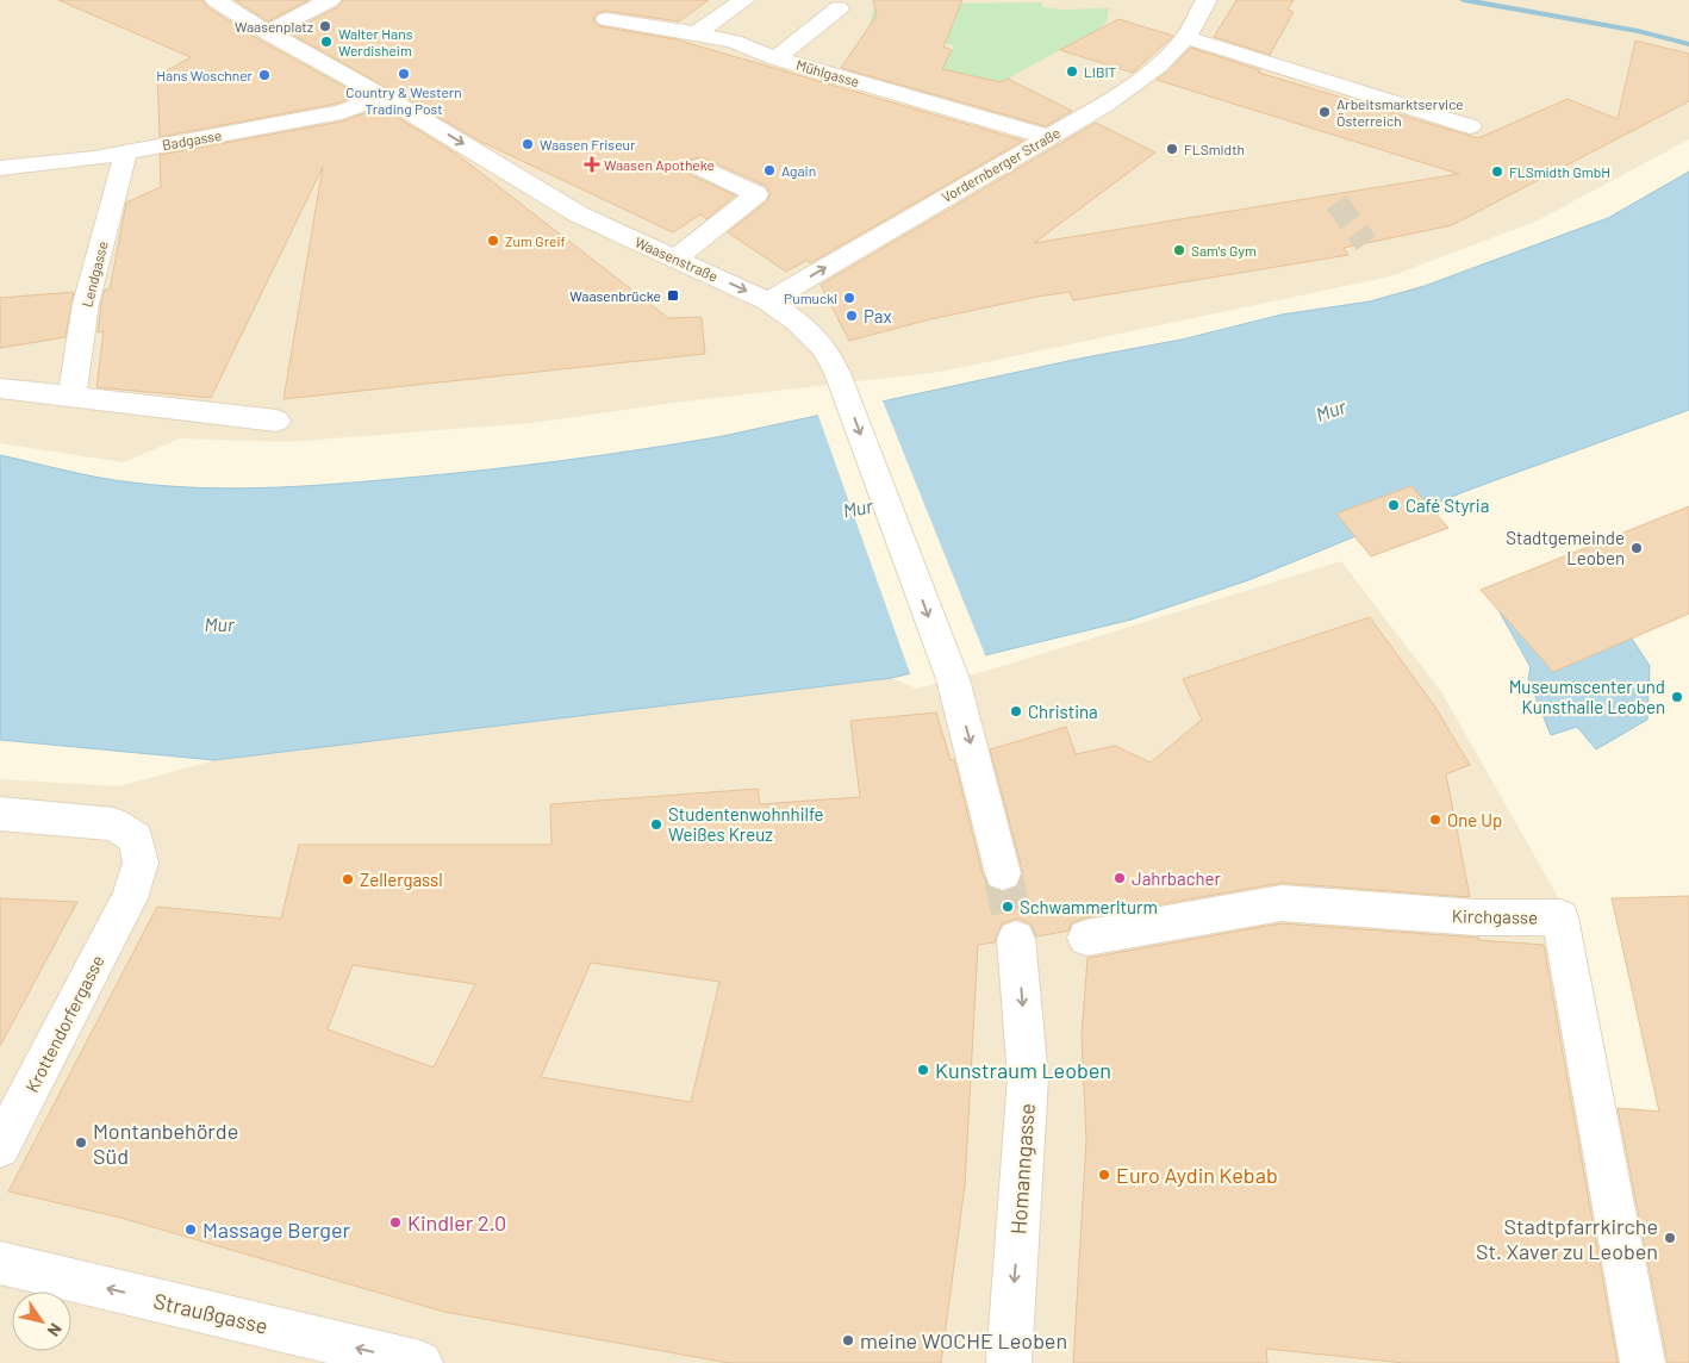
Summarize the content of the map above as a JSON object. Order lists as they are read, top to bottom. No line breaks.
{"streets":{"street":["Mühlgasse","Badgasse","Vordernberger Straße","Waasenstraße","Lendgasse","Kirchgasse","Krottendorfergasse","Homanngasse","Straußgasse"]},"crossings":[["Mühlgasse","Vordernberger Straße"],["Badgasse","Waasenstraße"],["Badgasse","Lendgasse"],["Vordernberger Straße","Waasenstraße"]],"one_way":["Waasenstraße","Homanngasse","Straußgasse"],"water":["Mur"],"places":{"other":["Waasenplatz","Walter Hans Werdisheim","LIBIT","Country & Western Trading Post","Hans Woschner","Arbeitsmarktservice Österreich","Waasen Friseur","FLSmidth","Again","FLSmidth GmbH","Zum Greif","Sam's Gym","Pumuckl","Pax","Café Styria","Stadtgemeinde Leoben","Museumscenter und Kunsthalle Leoben","Christina","One Up","Studentenwohnhilfe Weißes Kreuz","Jahrbacher","Zellergassl","Schwammerlturm","Kunstraum Leoben","Montanbehörde Süd","Euro Aydin Kebab","Kindler 2.0","Massage Berger","Stadtpfarrkirche St. Xaver zu Leoben","meine WOCHE Leoben"],"health":["Waasen Apotheke"],"transit":["Waasenbrücke"]},"north":"bottom right"}
